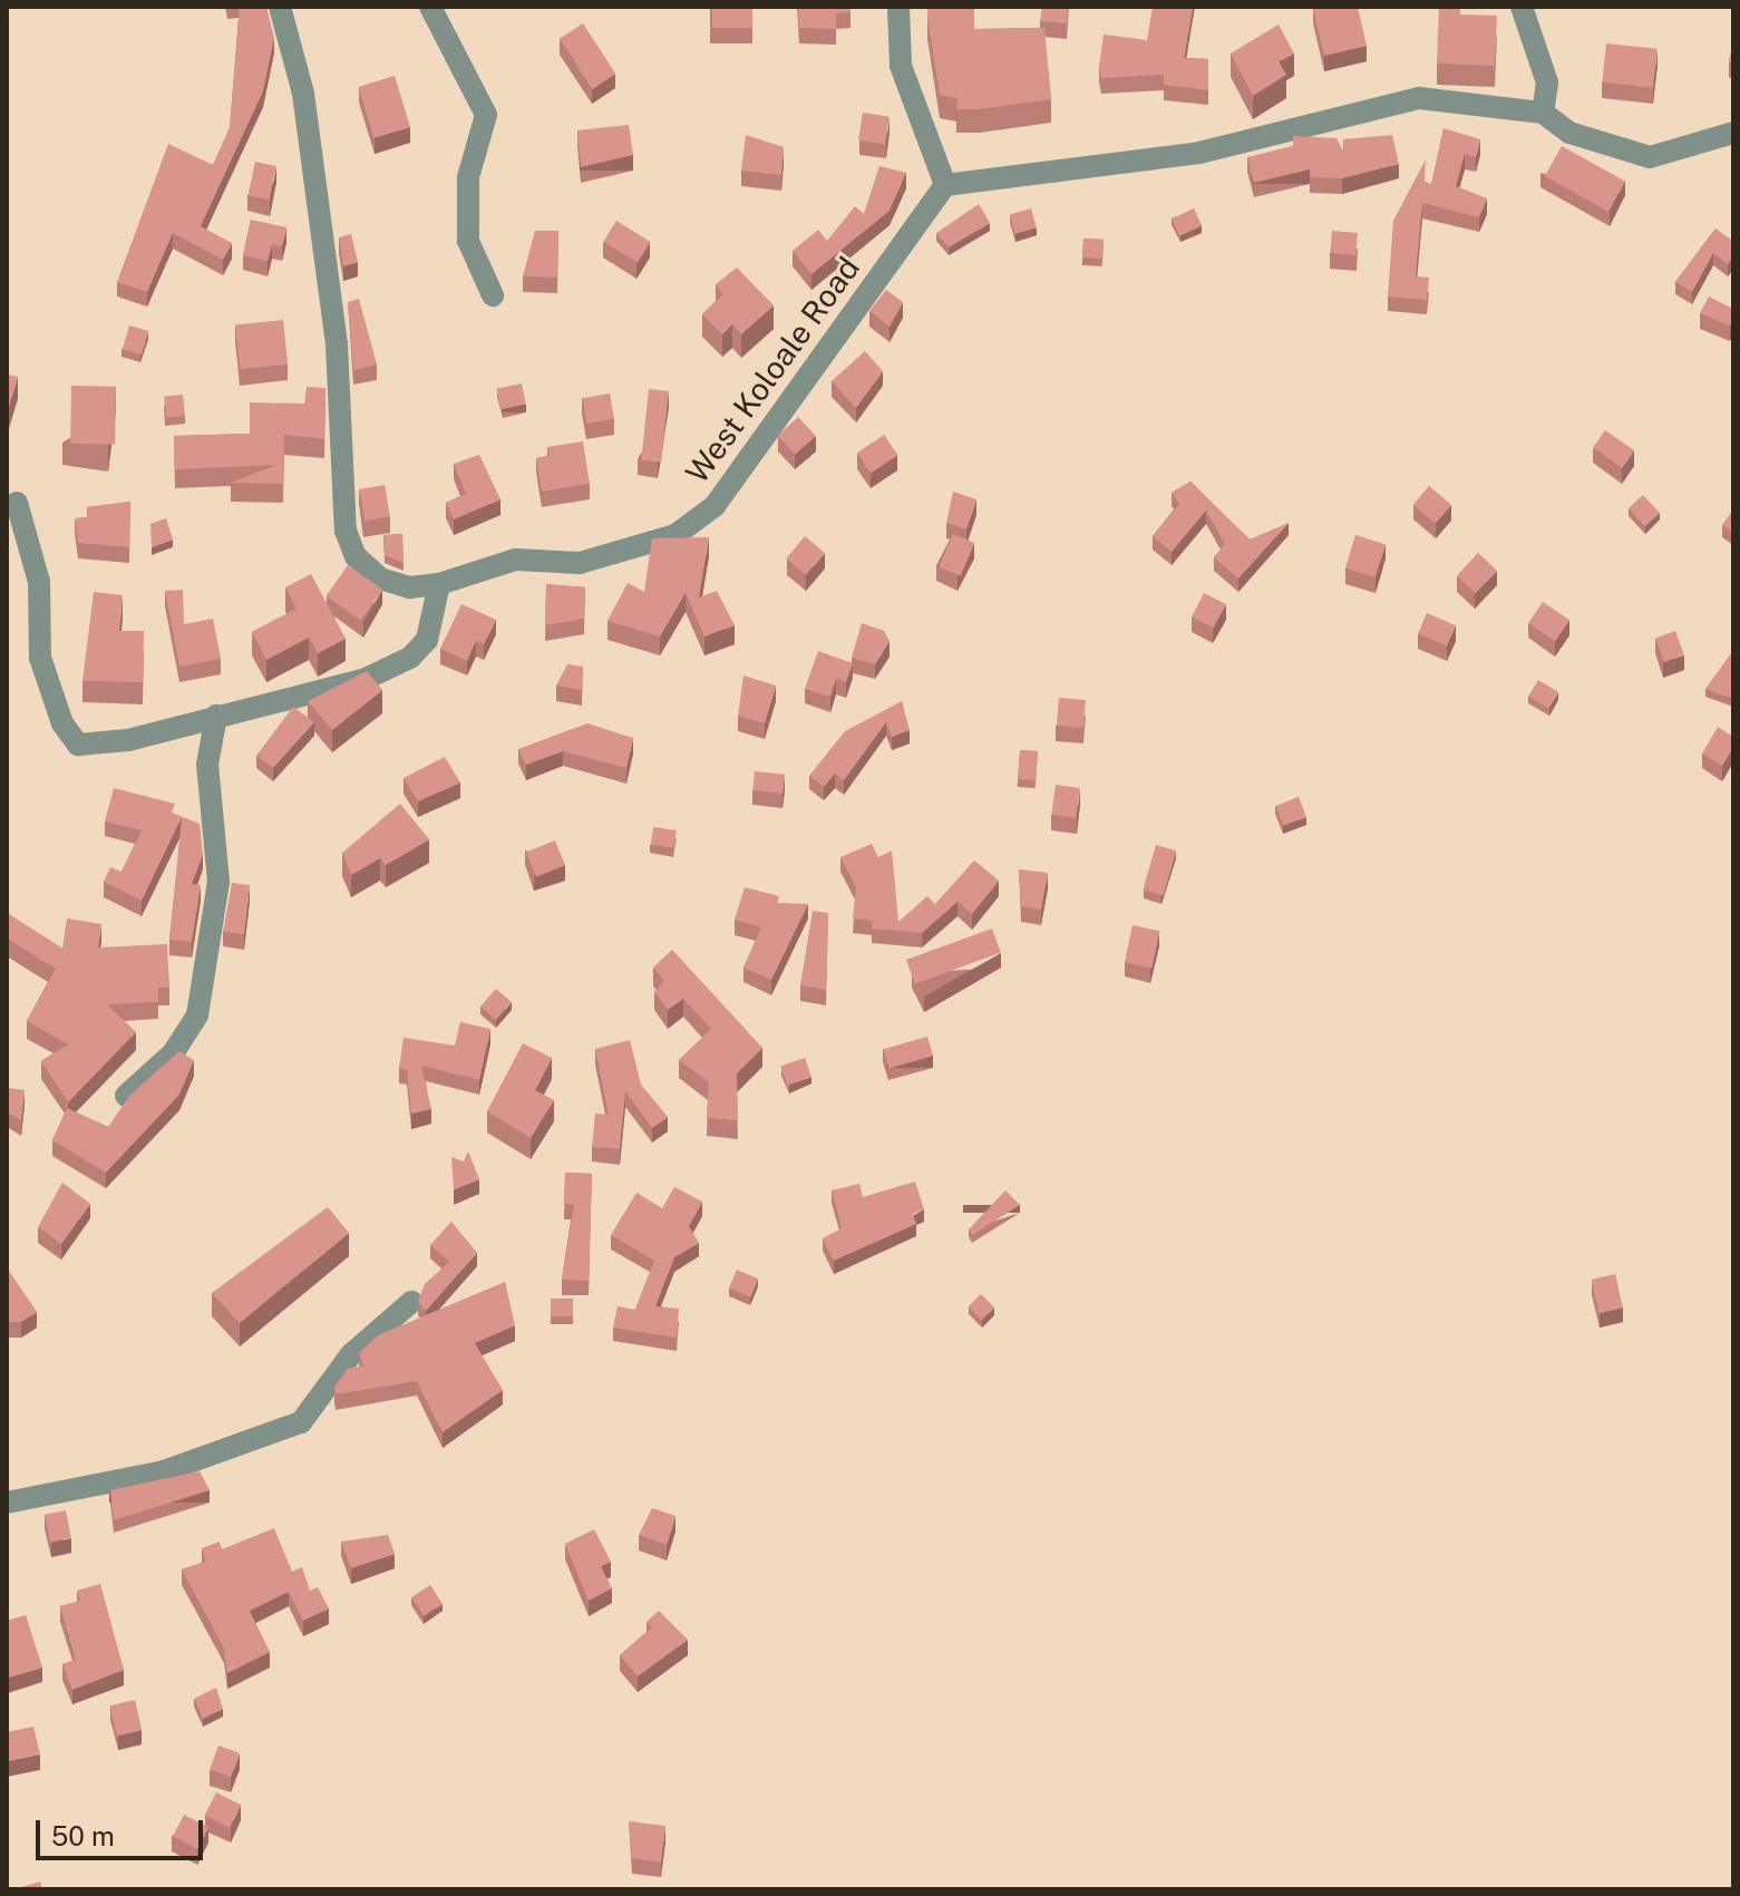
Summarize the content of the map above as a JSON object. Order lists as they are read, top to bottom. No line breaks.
{"streets":{"street":["West Koloale Road"]},"scale_bar":"50 m"}
